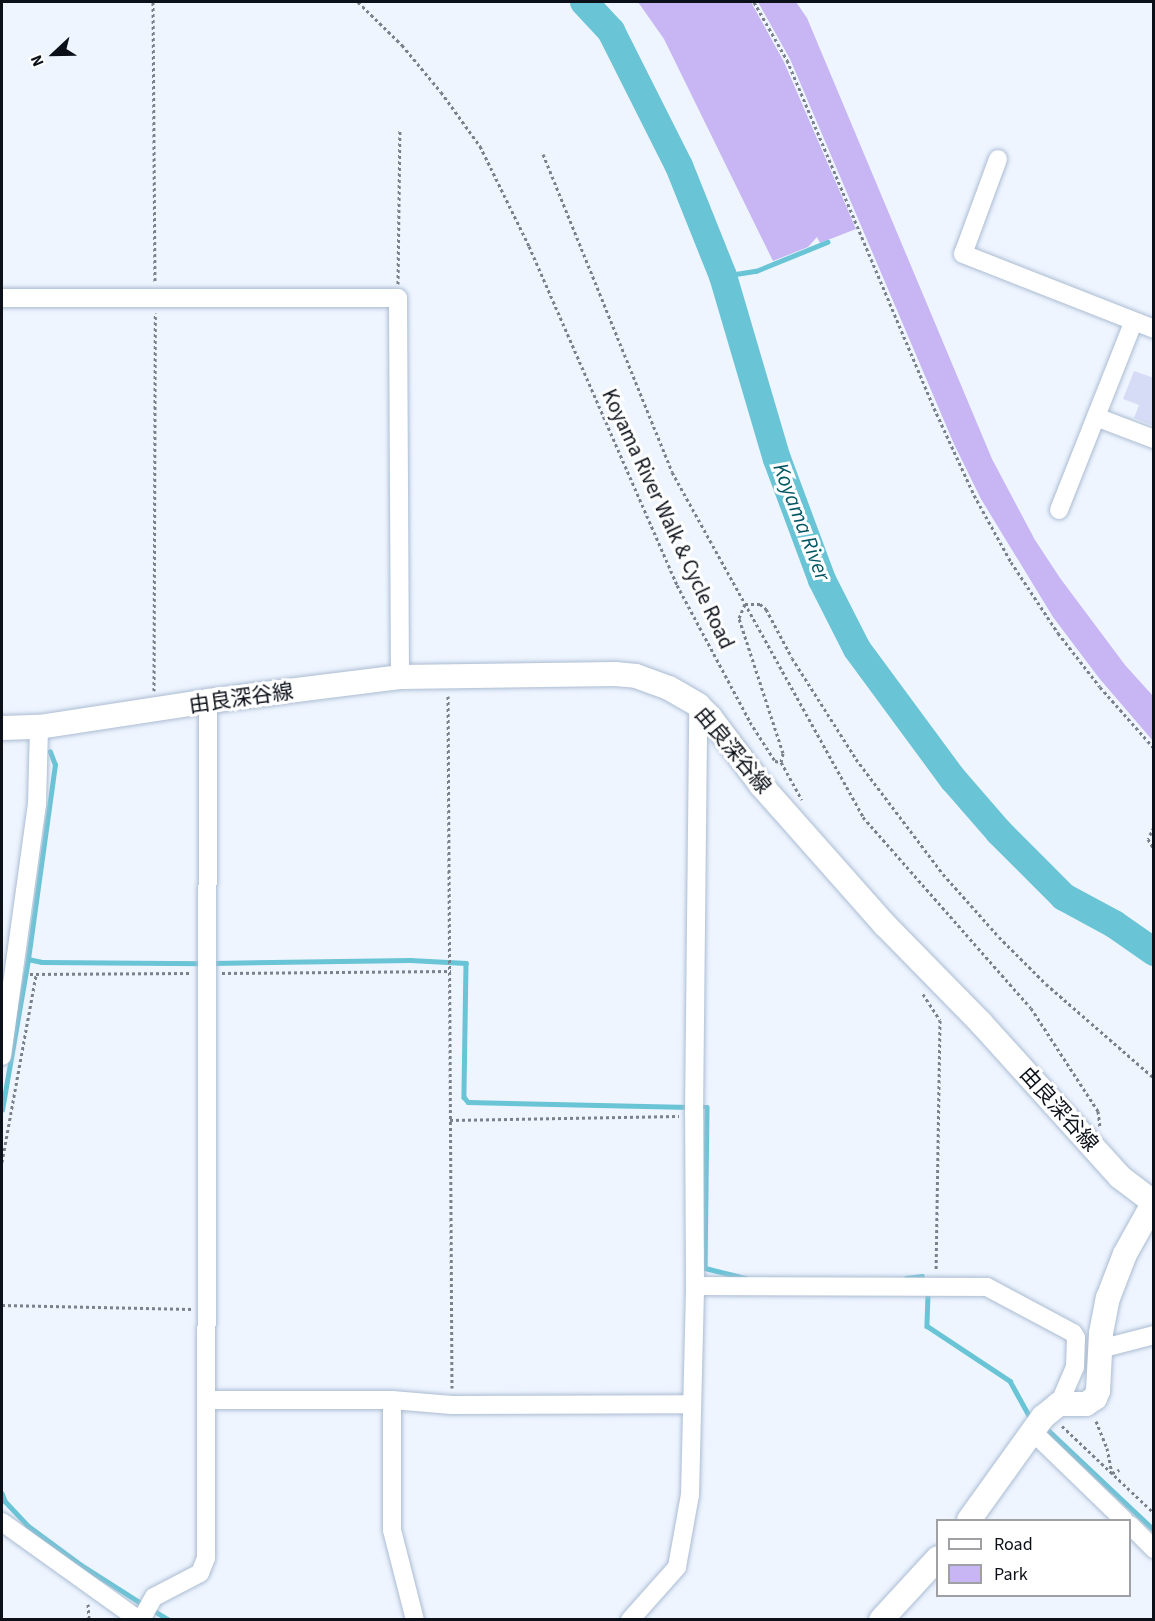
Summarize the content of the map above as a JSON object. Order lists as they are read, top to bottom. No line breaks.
{"streets":{"main road":["由良深谷線"],"path":["Koyama River Walk & Cycle Road"]},"water":["Koyama River"],"legend":["Road","Park"],"north":"left"}
